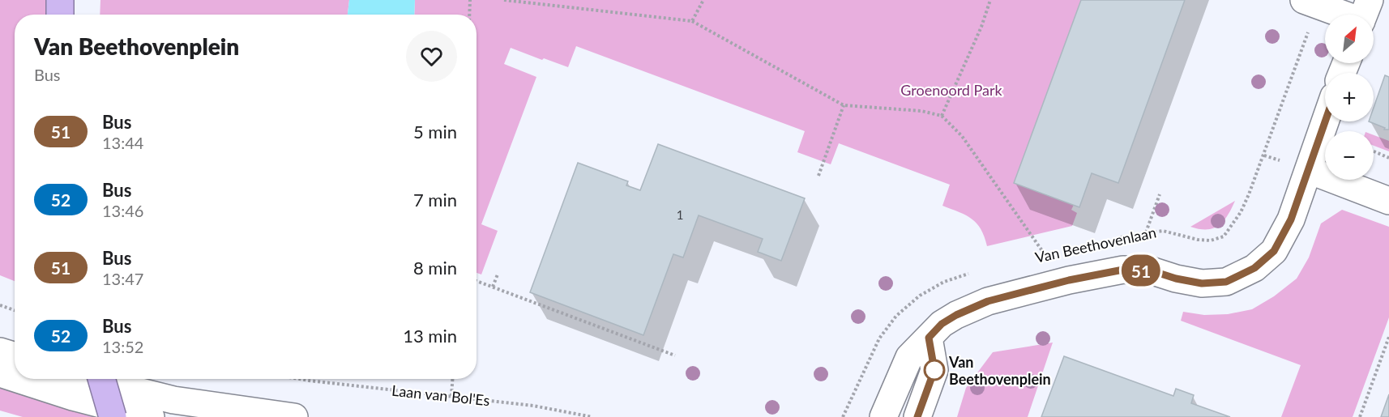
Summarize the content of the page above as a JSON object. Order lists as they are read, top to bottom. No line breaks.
{"streets":{"street":["Van Beethovenlaan"],"path":["Laan van Bol'Es"]},"parks":["Groenoord Park"],"places":["Van Beethovenplein"],"lines":["bus line 51"],"house_numbers":["1"],"north":"top right","page":{"on_map":"51","map_buttons":["+","−"],"heading":["Van Beethovenplein","Bus"],"list":[{"mark":"51","name":"Bus","note":"13:44","value":"5 min"},{"mark":"52","name":"Bus","note":"13:46","value":"7 min"},{"mark":"51","name":"Bus","note":"13:47","value":"8 min"},{"mark":"52","name":"Bus","note":"13:52","value":"13 min"}]}}
